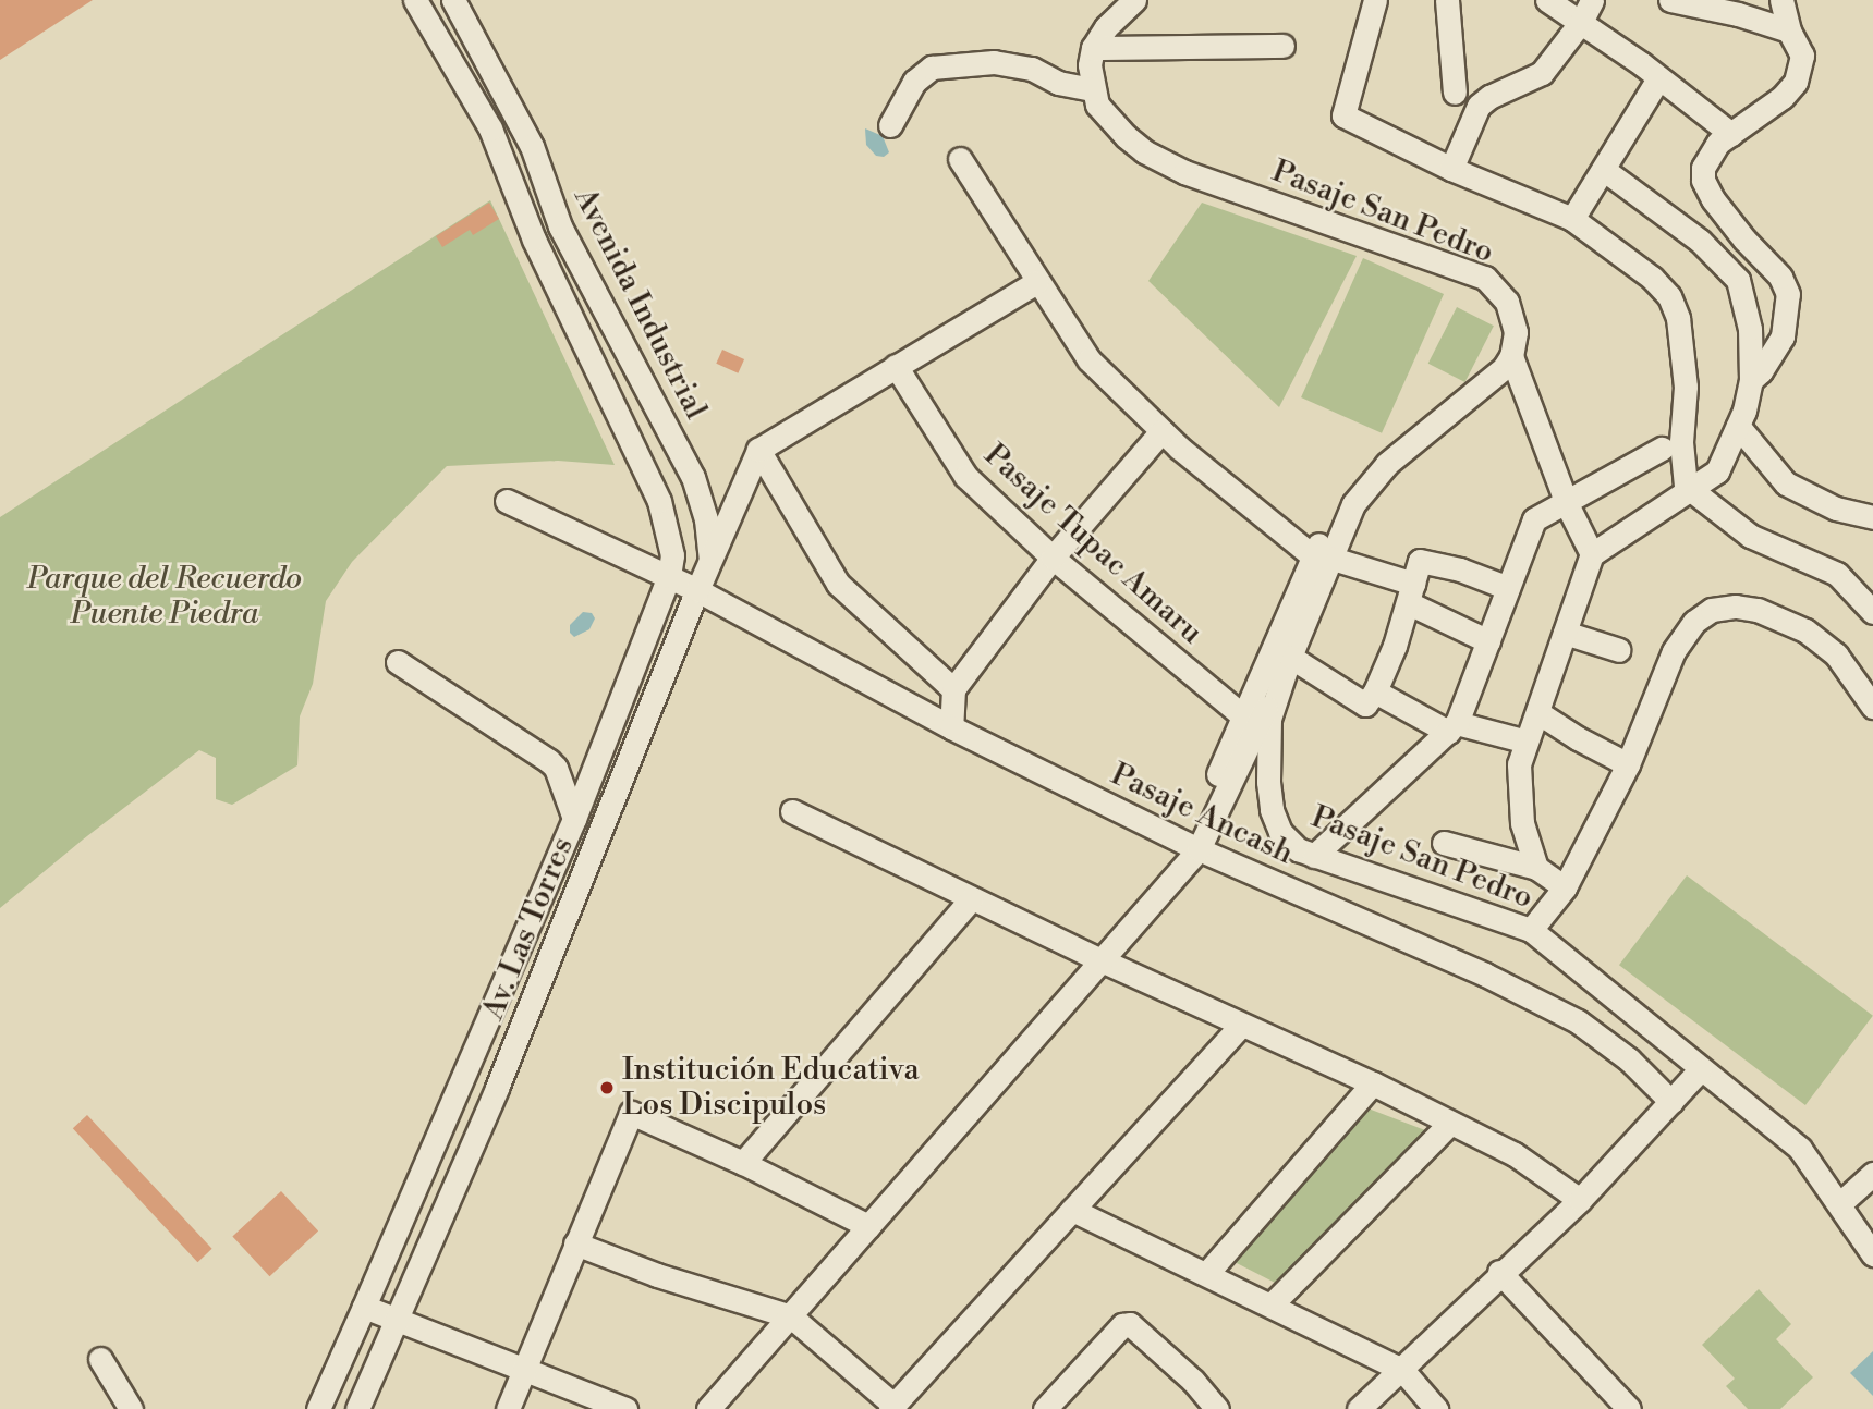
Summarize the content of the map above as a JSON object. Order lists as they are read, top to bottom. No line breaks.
{"streets":{"street":["Pasaje San Pedro","Avenida Industrial","Pasaje Tupac Amaru","Pasaje Ancash","Av. Las Torres"]},"crossings":[["Avenida Industrial","Av. Las Torres"],["Pasaje Ancash","Av. Las Torres"]],"parks":["Parque del Recuerdo Puente Piedra"],"places":["Institución Educativa Los Discipulos"]}
